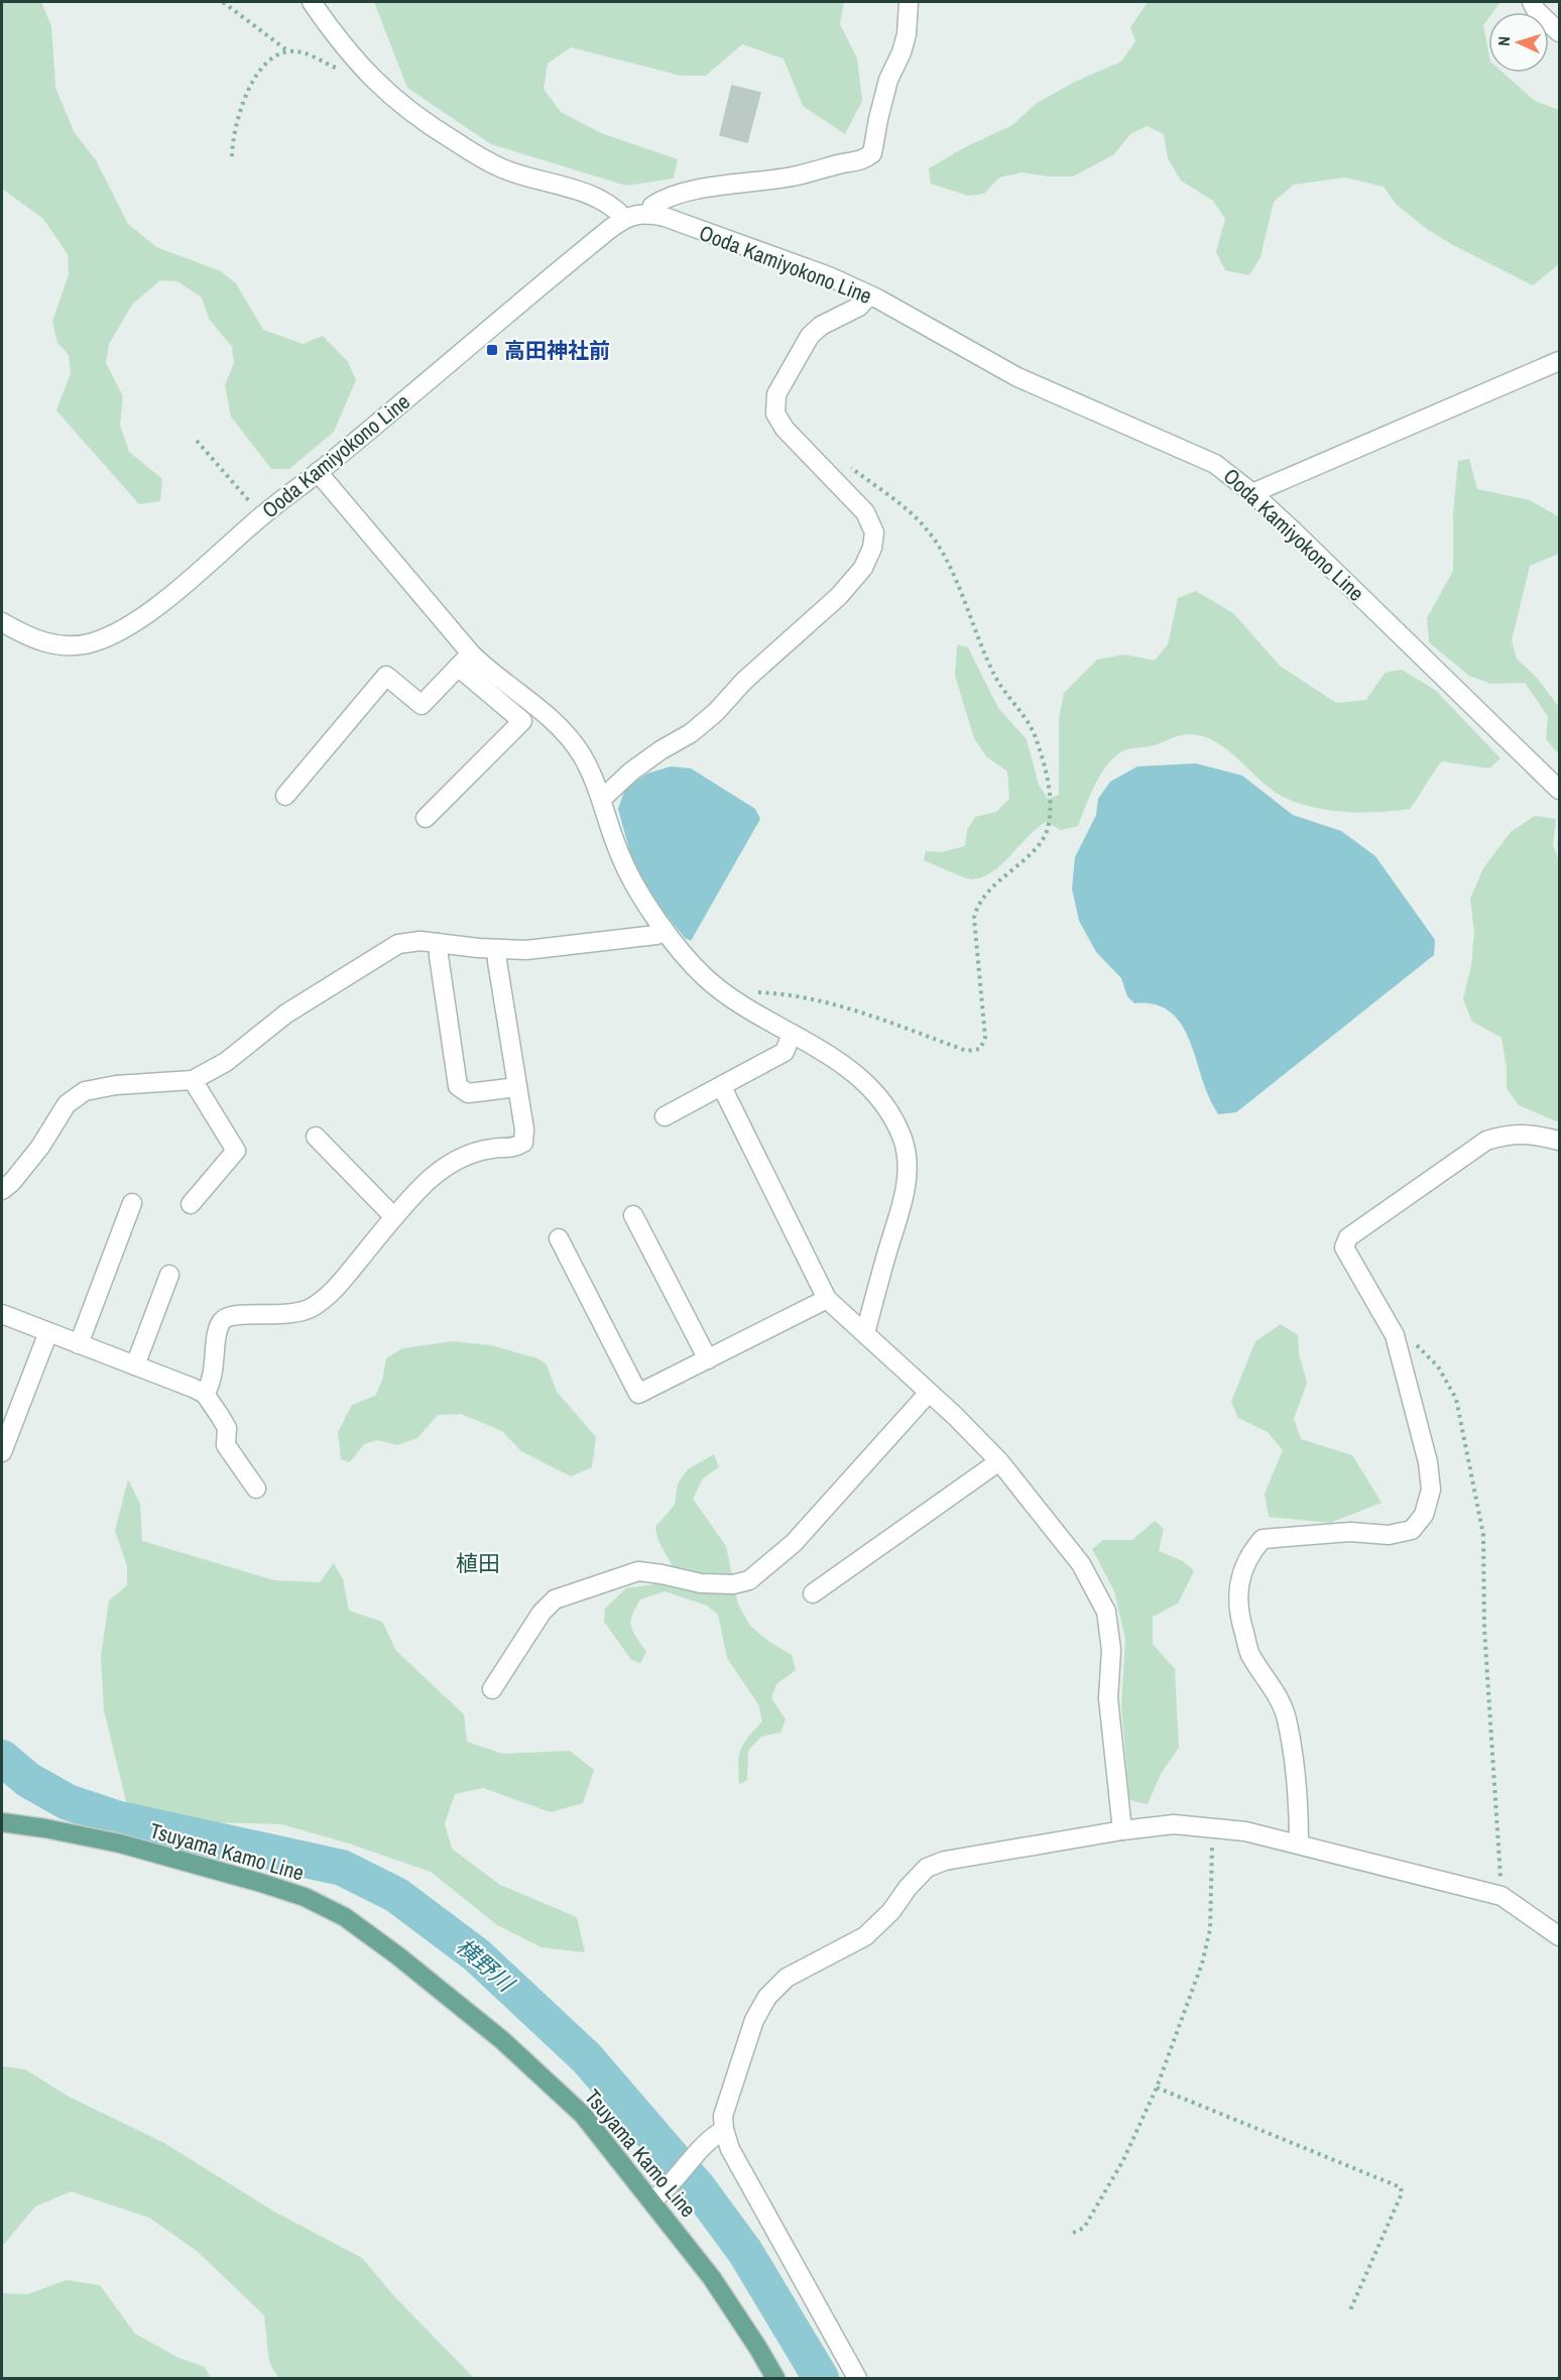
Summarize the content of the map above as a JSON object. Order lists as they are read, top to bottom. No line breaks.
{"streets":{"main road":["Tsuyama Kamo Line"],"street":["Ooda Kamiyokono Line"]},"districts":["植田"],"water":["横野川"],"places":{"transit":["高田神社前"]},"north":"left"}
